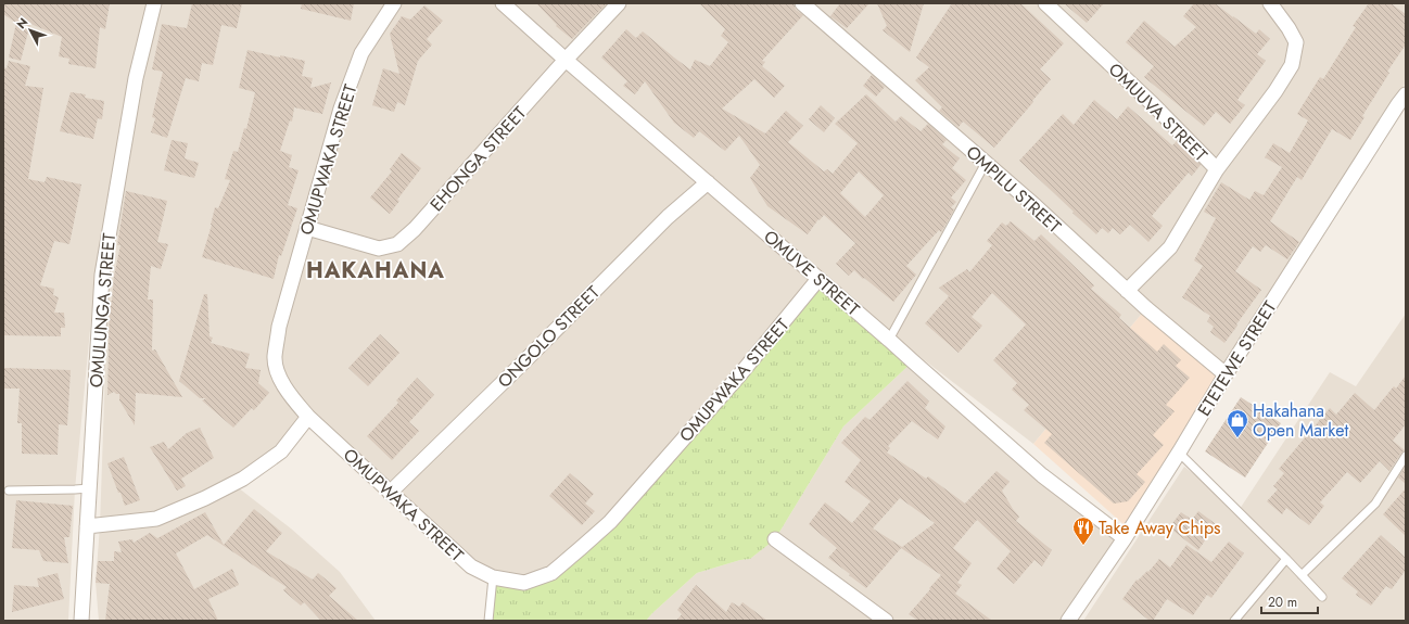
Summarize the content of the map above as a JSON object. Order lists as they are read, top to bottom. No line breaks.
{"streets":{"street":["OMUUVA STREET","EHONGA STREET","OMUPWAKA STREET","OMPILU STREET","OMUVE STREET","OMULUNGA STREET","ONGOLO STREET","ETETEWE STREET"]},"crossings":[["OMUUVA STREET","OMPILU STREET"],["EHONGA STREET","OMUPWAKA STREET"],["EHONGA STREET","OMUVE STREET"],["OMUPWAKA STREET","OMUVE STREET"],["OMUPWAKA STREET","ONGOLO STREET"],["OMPILU STREET","ETETEWE STREET"],["OMUVE STREET","ONGOLO STREET"],["OMUVE STREET","ETETEWE STREET"]],"districts":["HAKAHANA"],"places":{"shop":["Hakahana Open Market"],"restaurant":["Take Away Chips"]},"scale_bar":"20 m","north":"top left"}
